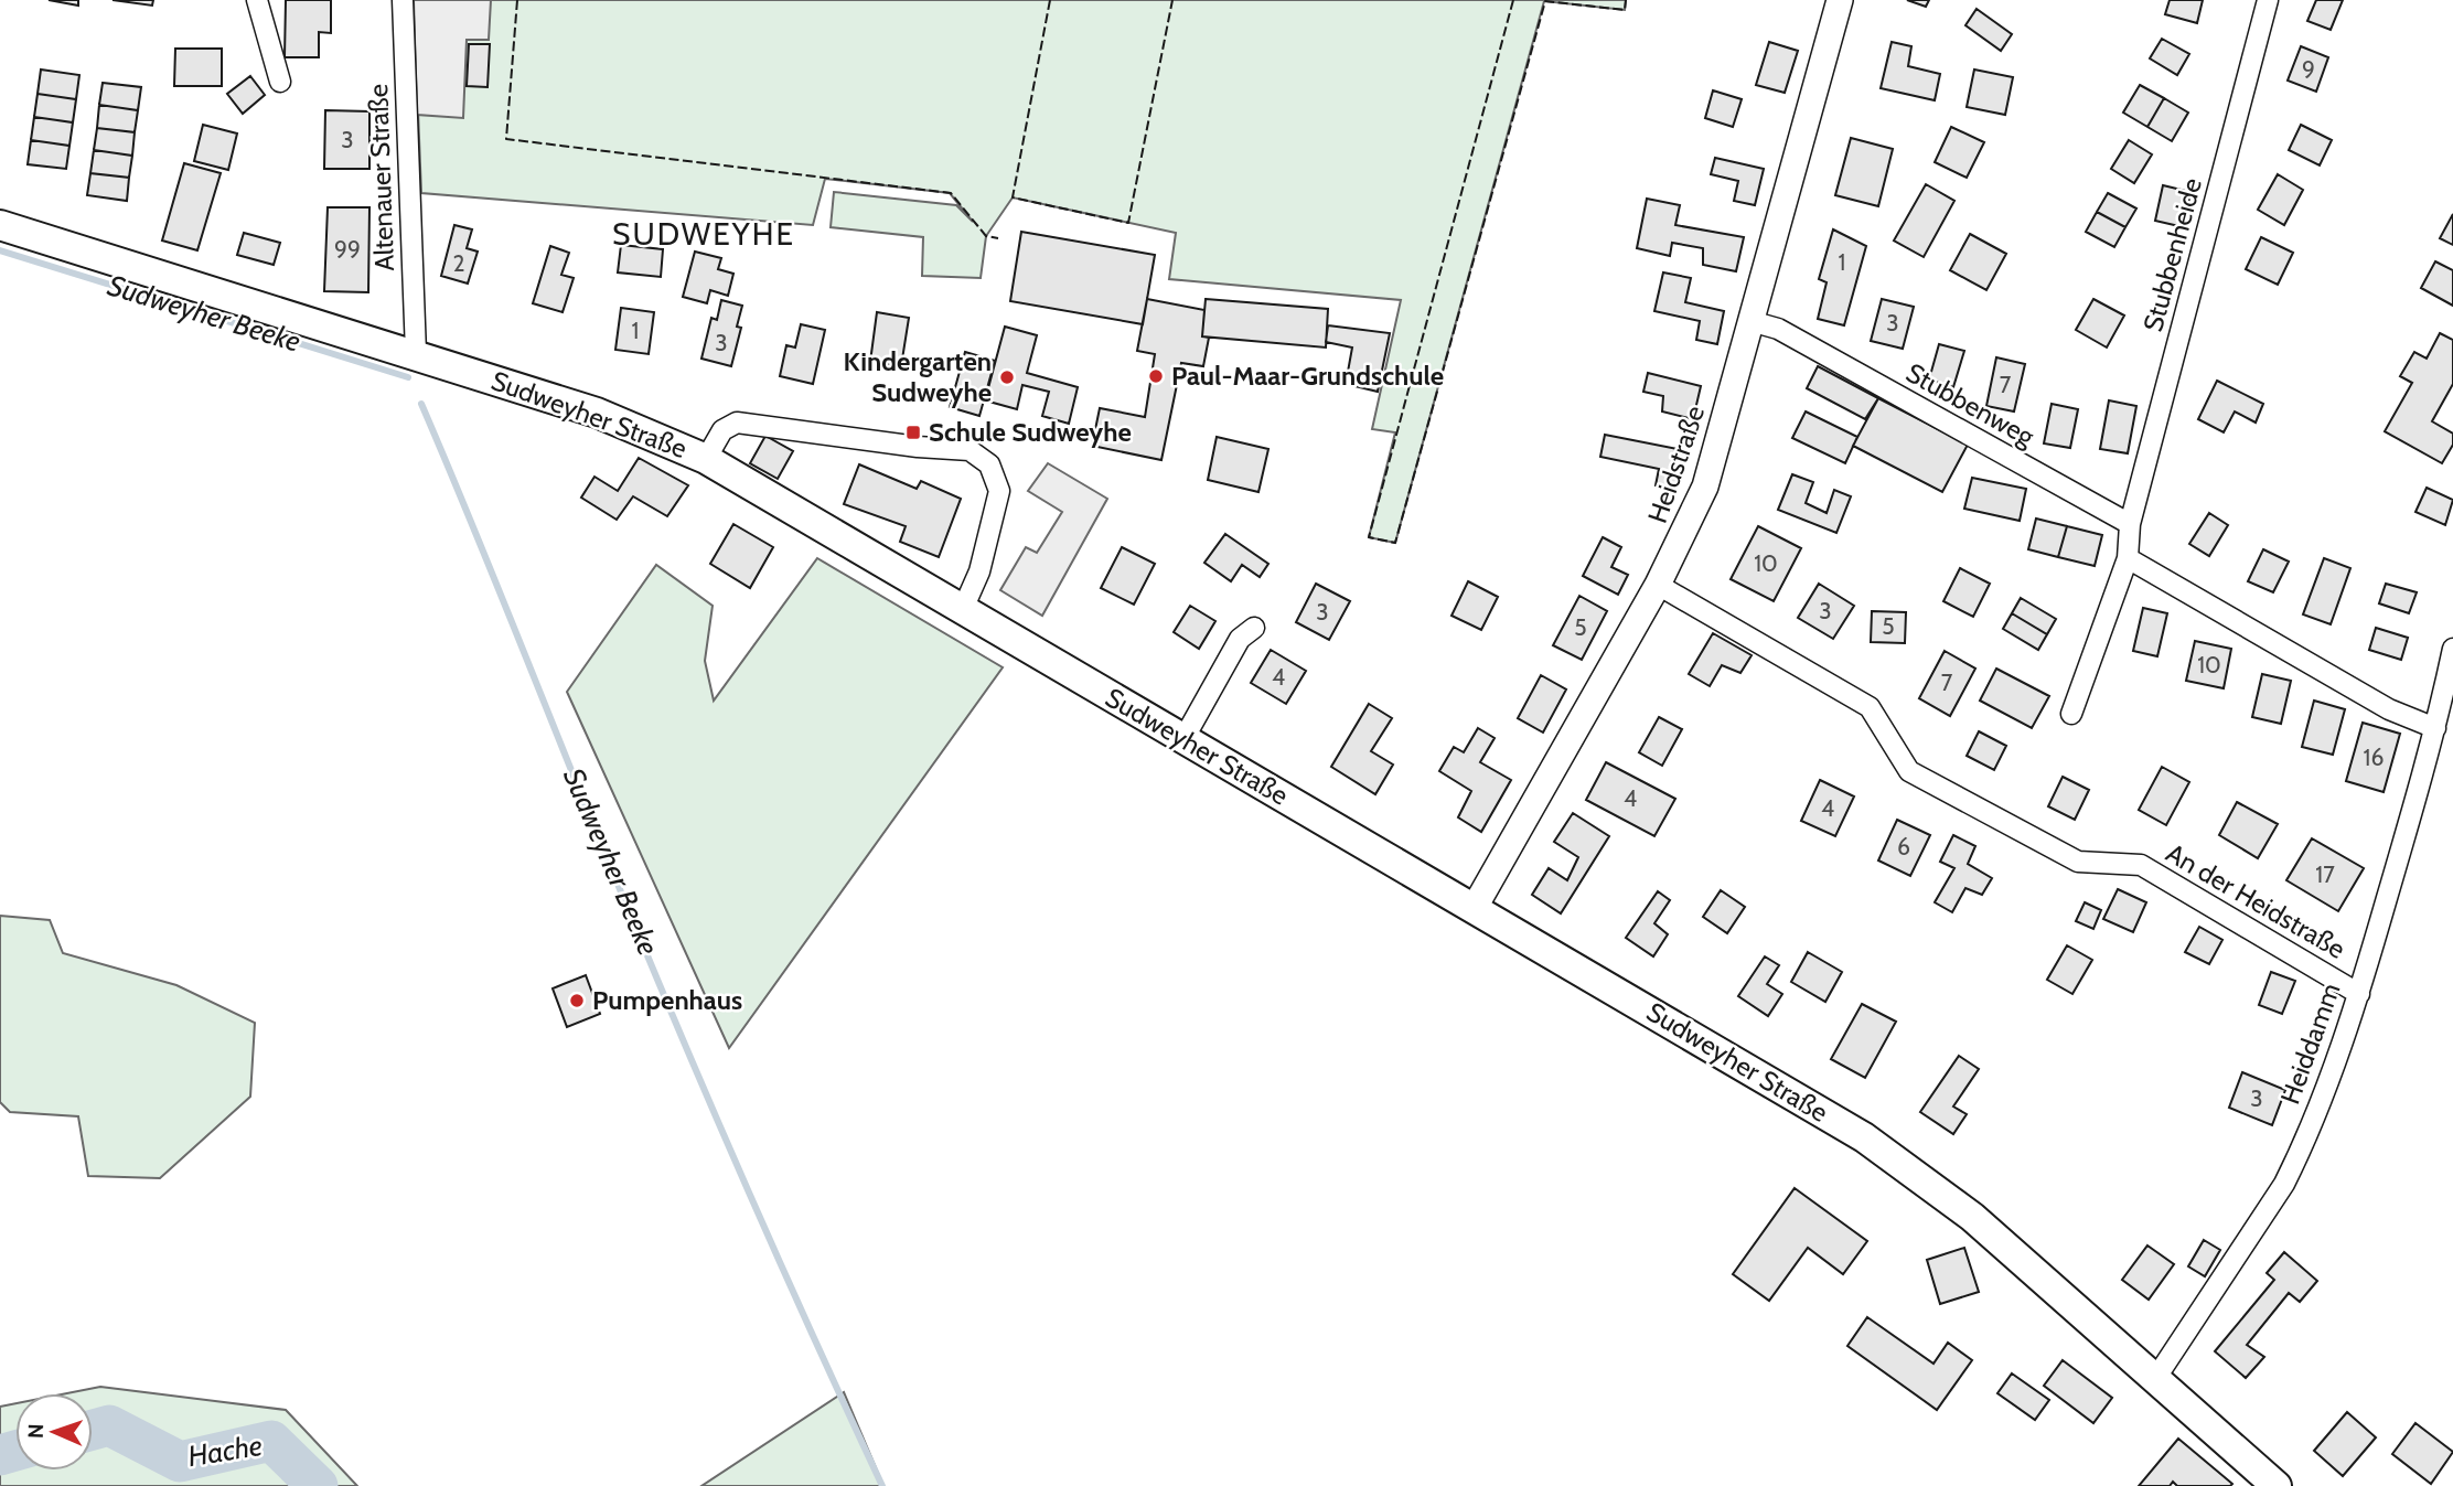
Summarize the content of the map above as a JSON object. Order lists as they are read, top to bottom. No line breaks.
{"streets":{"main road":["Sudweyher Straße"],"street":["Altenauer Straße","Stubbenheide","Stubbenweg","Heidstraße","An der Heidstraße","Heiddamm"]},"crossings":[["Altenauer Straße","Sudweyher Straße"],["Stubbenheide","Stubbenweg"],["Stubbenweg","Heidstraße"],["Sudweyher Straße","Heidstraße"],["Sudweyher Straße","Heiddamm"],["Heidstraße","An der Heidstraße"],["An der Heidstraße","Heiddamm"]],"districts":["SUDWEYHE"],"water":["Sudweyher Beeke","Hache"],"places":{"other":["Paul-Maar-Grundschule","Kindergarten Sudweyhe","Pumpenhaus"],"transit":["Schule Sudweyhe"]},"house_numbers":["9","3","99","1","2","3","1","3","7","10","3","3","5","5","10","4","7","16","4","4","6","17","3"],"north":"left"}
